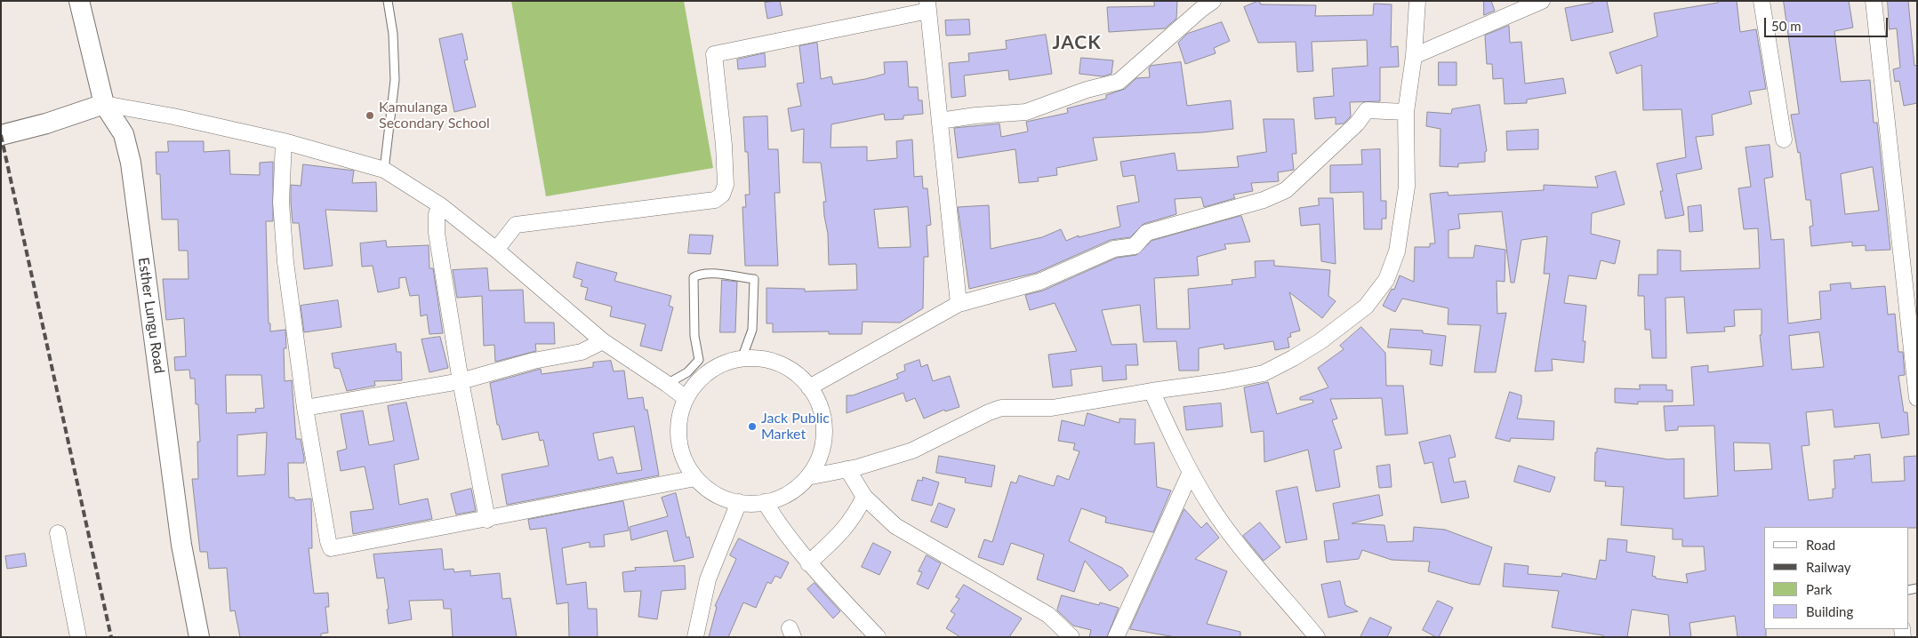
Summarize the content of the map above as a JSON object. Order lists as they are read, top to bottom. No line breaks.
{"streets":{"street":["Esther Lungu Road"]},"districts":["JACK"],"places":["Kamulanga Secondary School","Jack Public Market"],"legend":["Road","Railway","Park","Building"],"scale_bar":"50 m"}
